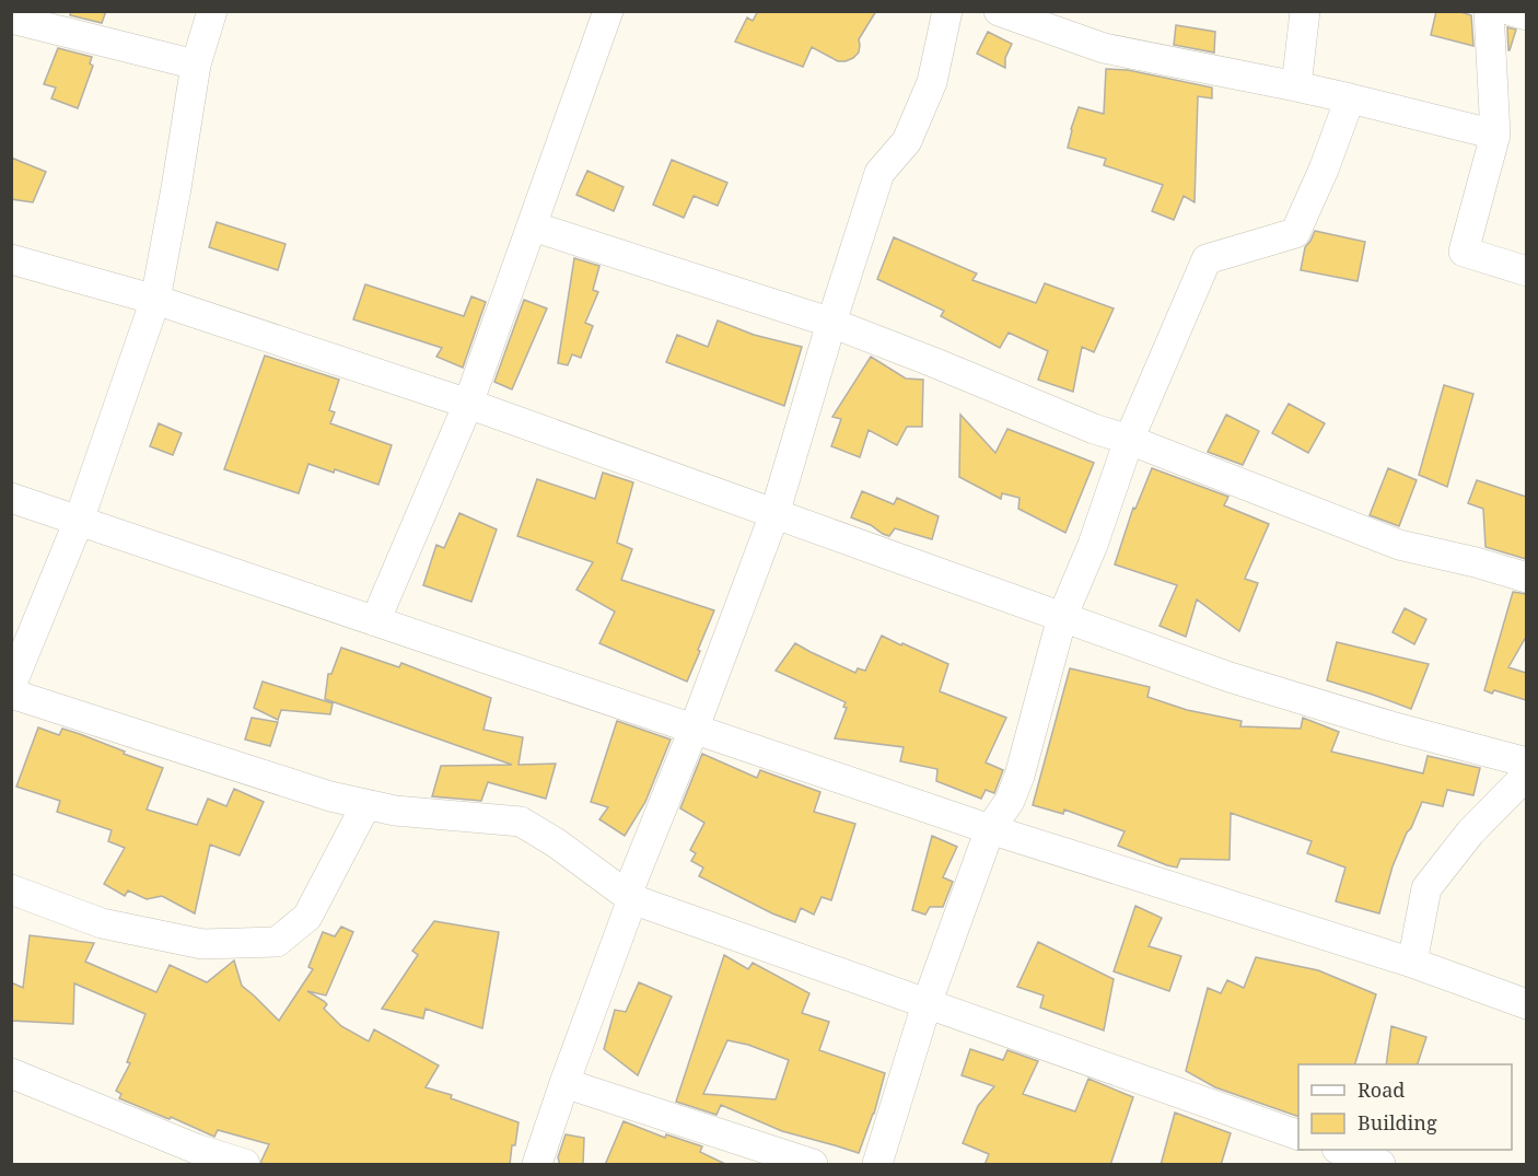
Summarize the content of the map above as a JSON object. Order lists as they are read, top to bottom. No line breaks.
{"legend":["Road","Building"]}
